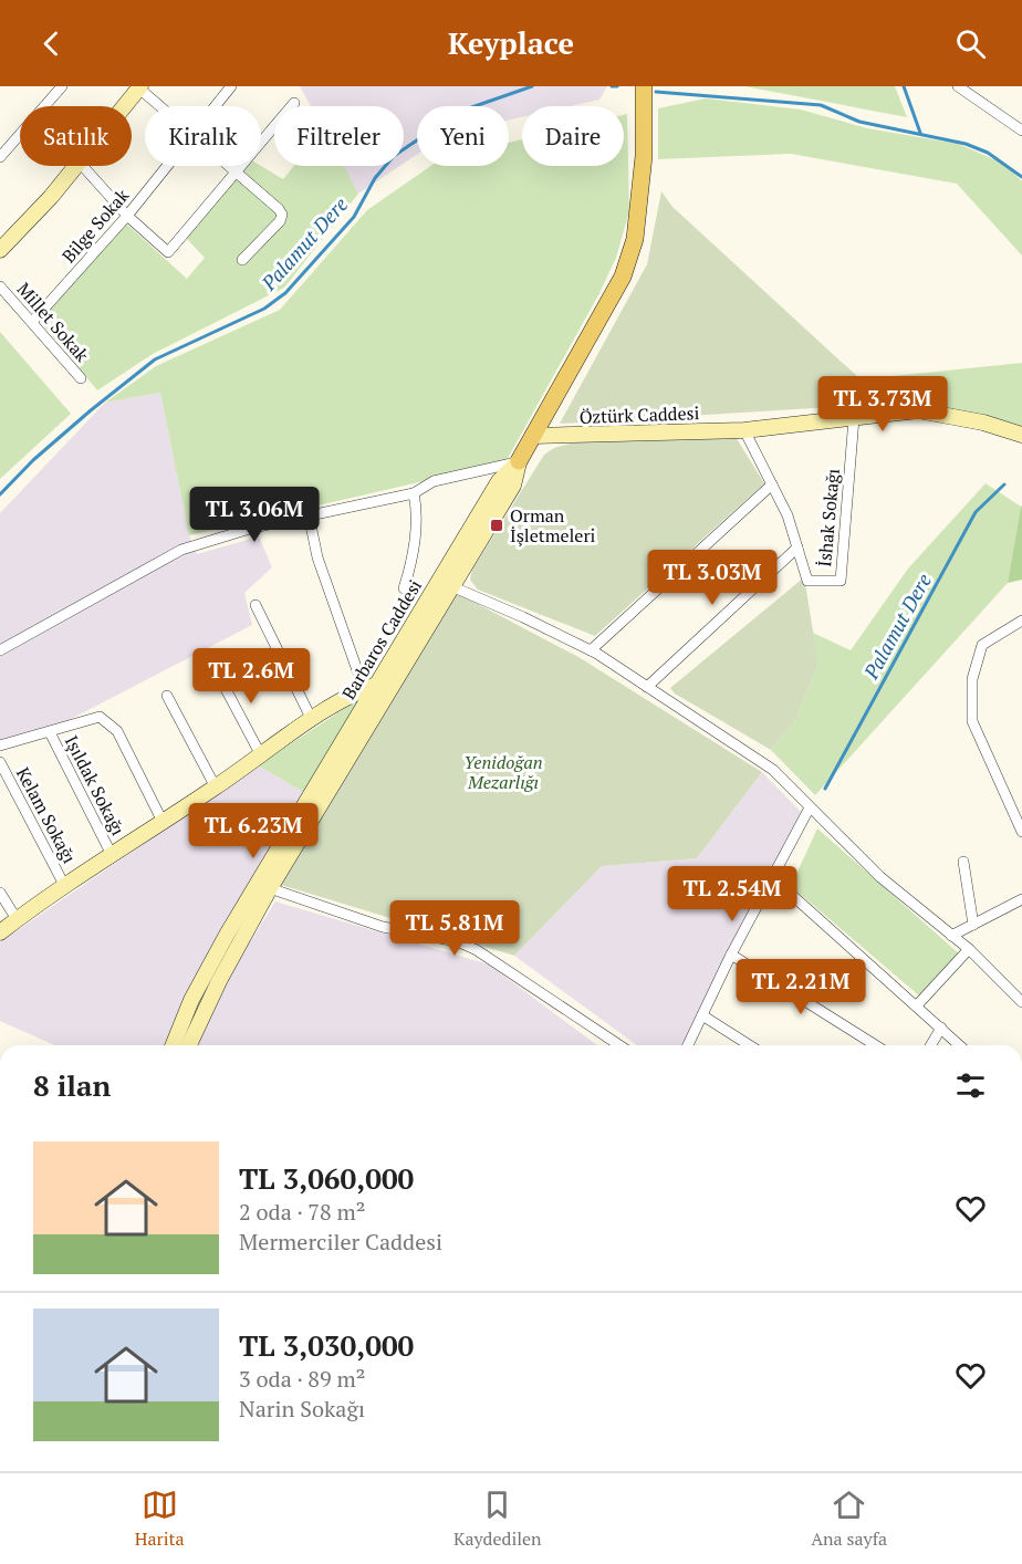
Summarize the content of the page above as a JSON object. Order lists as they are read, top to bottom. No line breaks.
{"streets":{"main road":["Öztürk Caddesi","Barbaros Caddesi"],"street":["Bilge Sokak","Millet Sokak","İshak Sokağı","Işıldak Sokağı","Kelam Sokağı"]},"crossings":[["Bilge Sokak","Millet Sokak"],["Öztürk Caddesi","İshak Sokağı"],["Öztürk Caddesi","Barbaros Caddesi"]],"water":["Palamut Dere"],"parks":["Yenidoğan Mezarlığı"],"places":{"transit":["Orman İşletmeleri"]},"page":{"header":"Keyplace","chip":["Satılık","Kiralık","Filtreler","Yeni","Daire"],"price":["TL 3.73M","TL 3.06M","TL 3.03M","TL 2.6M","TL 6.23M","TL 2.54M","TL 5.81M","TL 2.21M"],"heading":"8 ilan","list":[{"name":"TL 3,060,000","note":"2 oda · 78 m² · Mermerciler Caddesi"},{"name":"TL 3,030,000","note":"3 oda · 89 m² · Narin Sokağı"}],"tabs":["Harita","Kaydedilen","Ana sayfa"]}}
